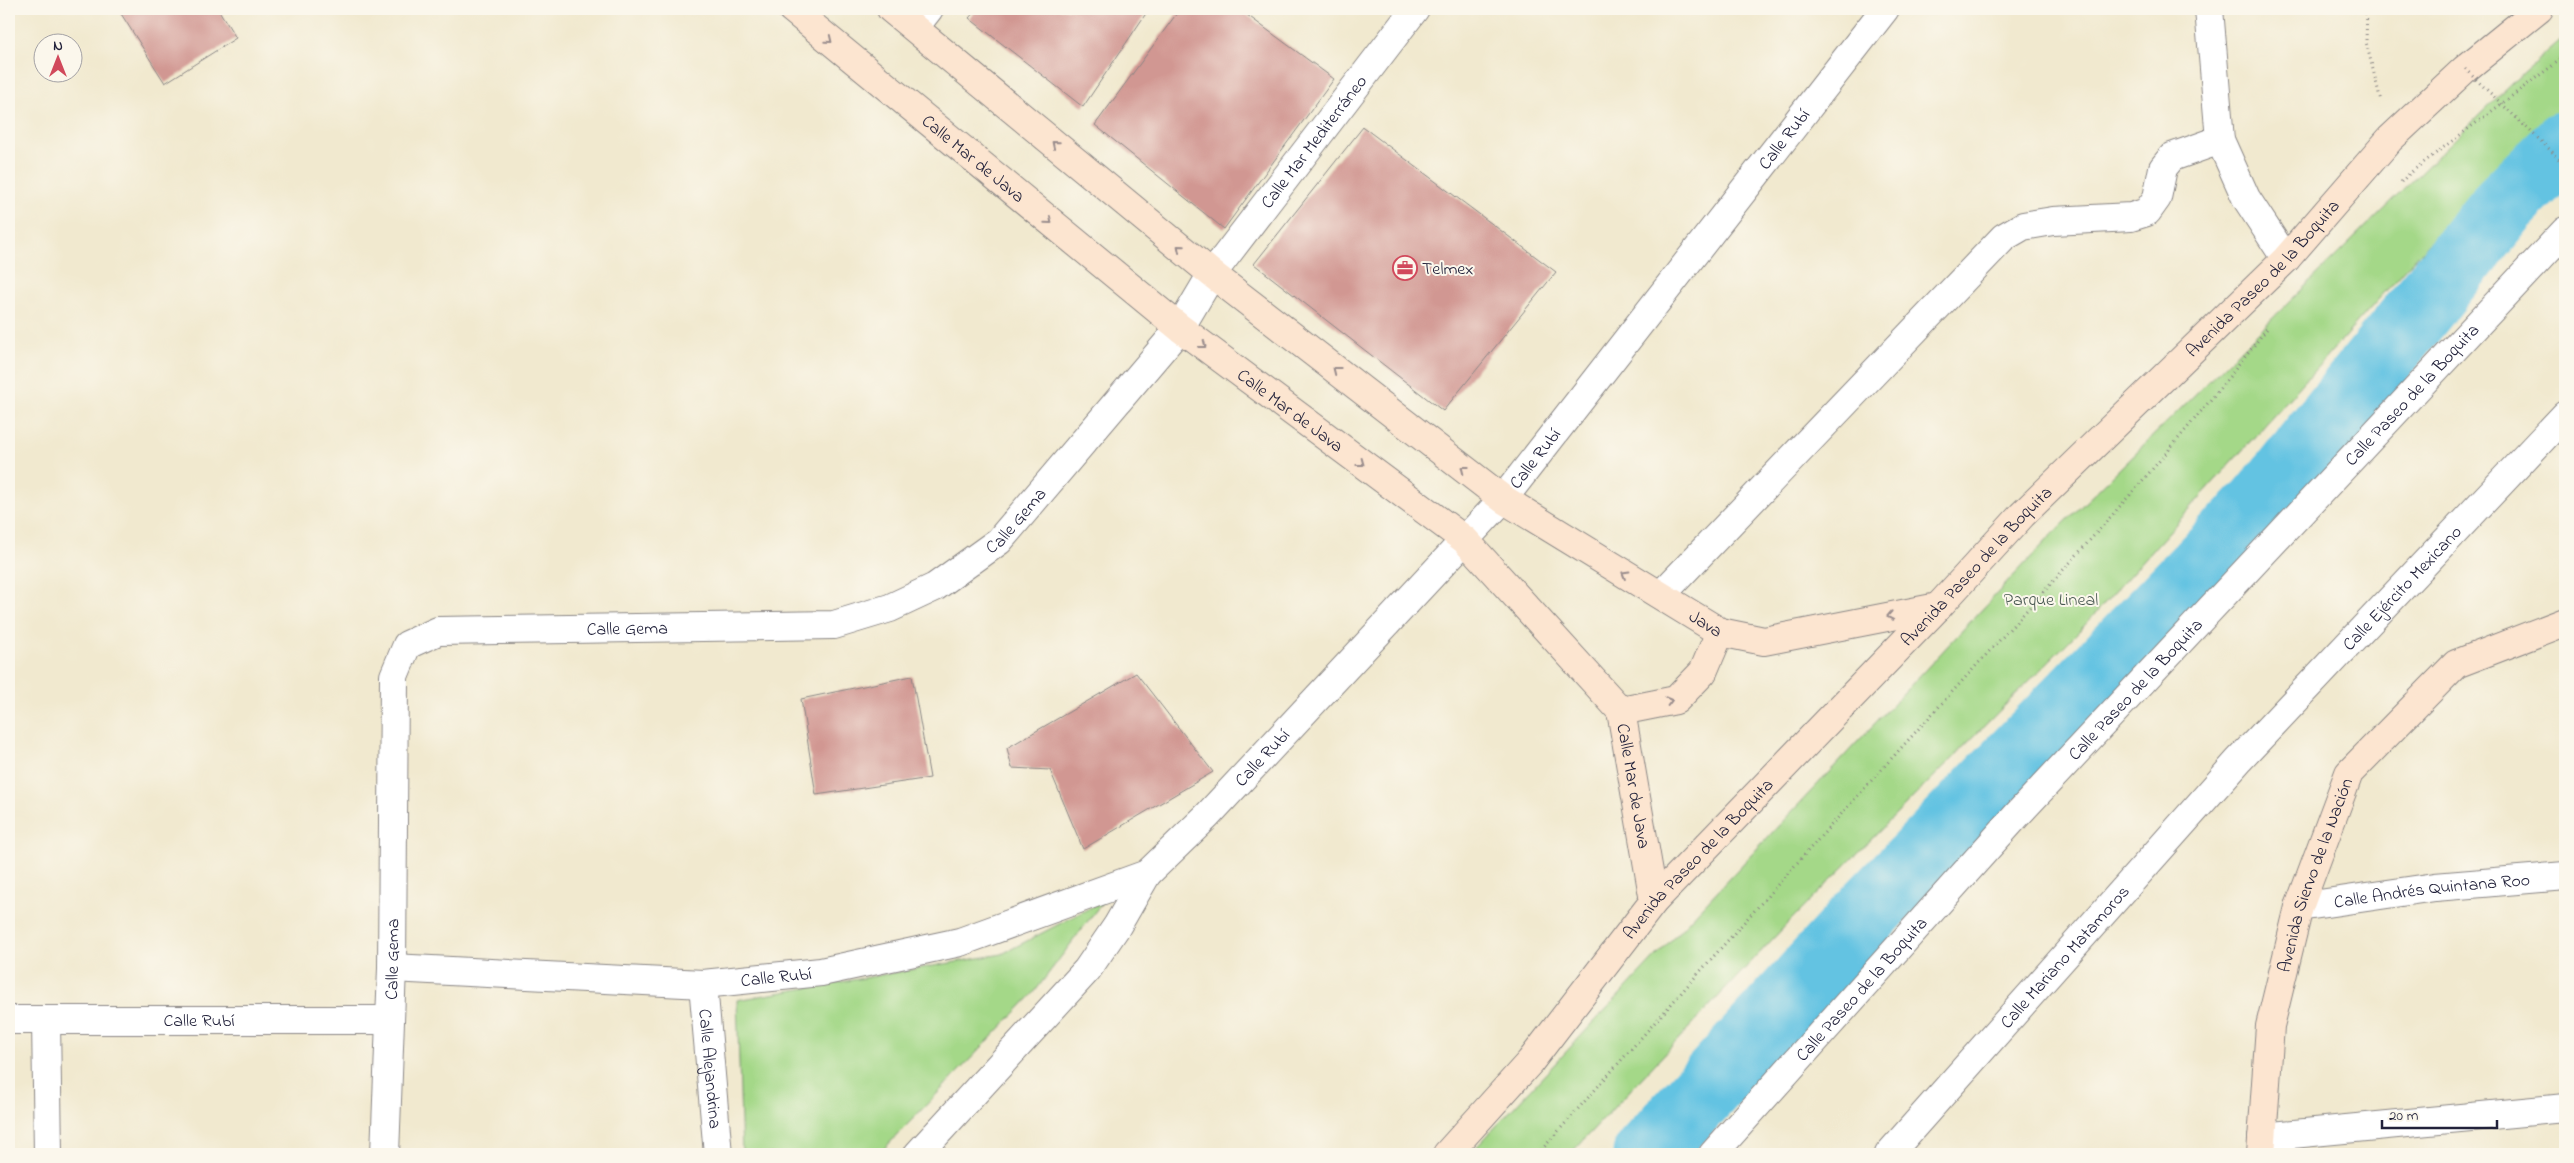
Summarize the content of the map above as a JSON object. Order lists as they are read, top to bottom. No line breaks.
{"streets":{"street":["Calle Rubí","Calle Mar Mediterráneo","Calle Mar de Java","Avenida Paseo de la Boquita","Calle Paseo de la Boquita","Calle Gema","Calle Ejército Mexicano","Java","Avenida Siervo de la Nación","Calle Andrés Quintana Roo","Calle Mariano Matamoros","Calle Alejandrina"]},"crossings":[["Calle Rubí","Calle Mar de Java"],["Calle Rubí","Calle Gema"],["Calle Rubí","Java"],["Calle Rubí","Calle Alejandrina"],["Calle Mar Mediterráneo","Calle Gema"],["Calle Mar de Java","Avenida Paseo de la Boquita"],["Calle Mar de Java","Calle Gema"],["Avenida Paseo de la Boquita","Java"],["Calle Ejército Mexicano","Calle Mariano Matamoros"],["Avenida Siervo de la Nación","Calle Andrés Quintana Roo"]],"one_way":["Java"],"parks":["Parque Lineal"],"places":{"office":["Telmex"]},"scale_bar":"20 m","north":"top"}
